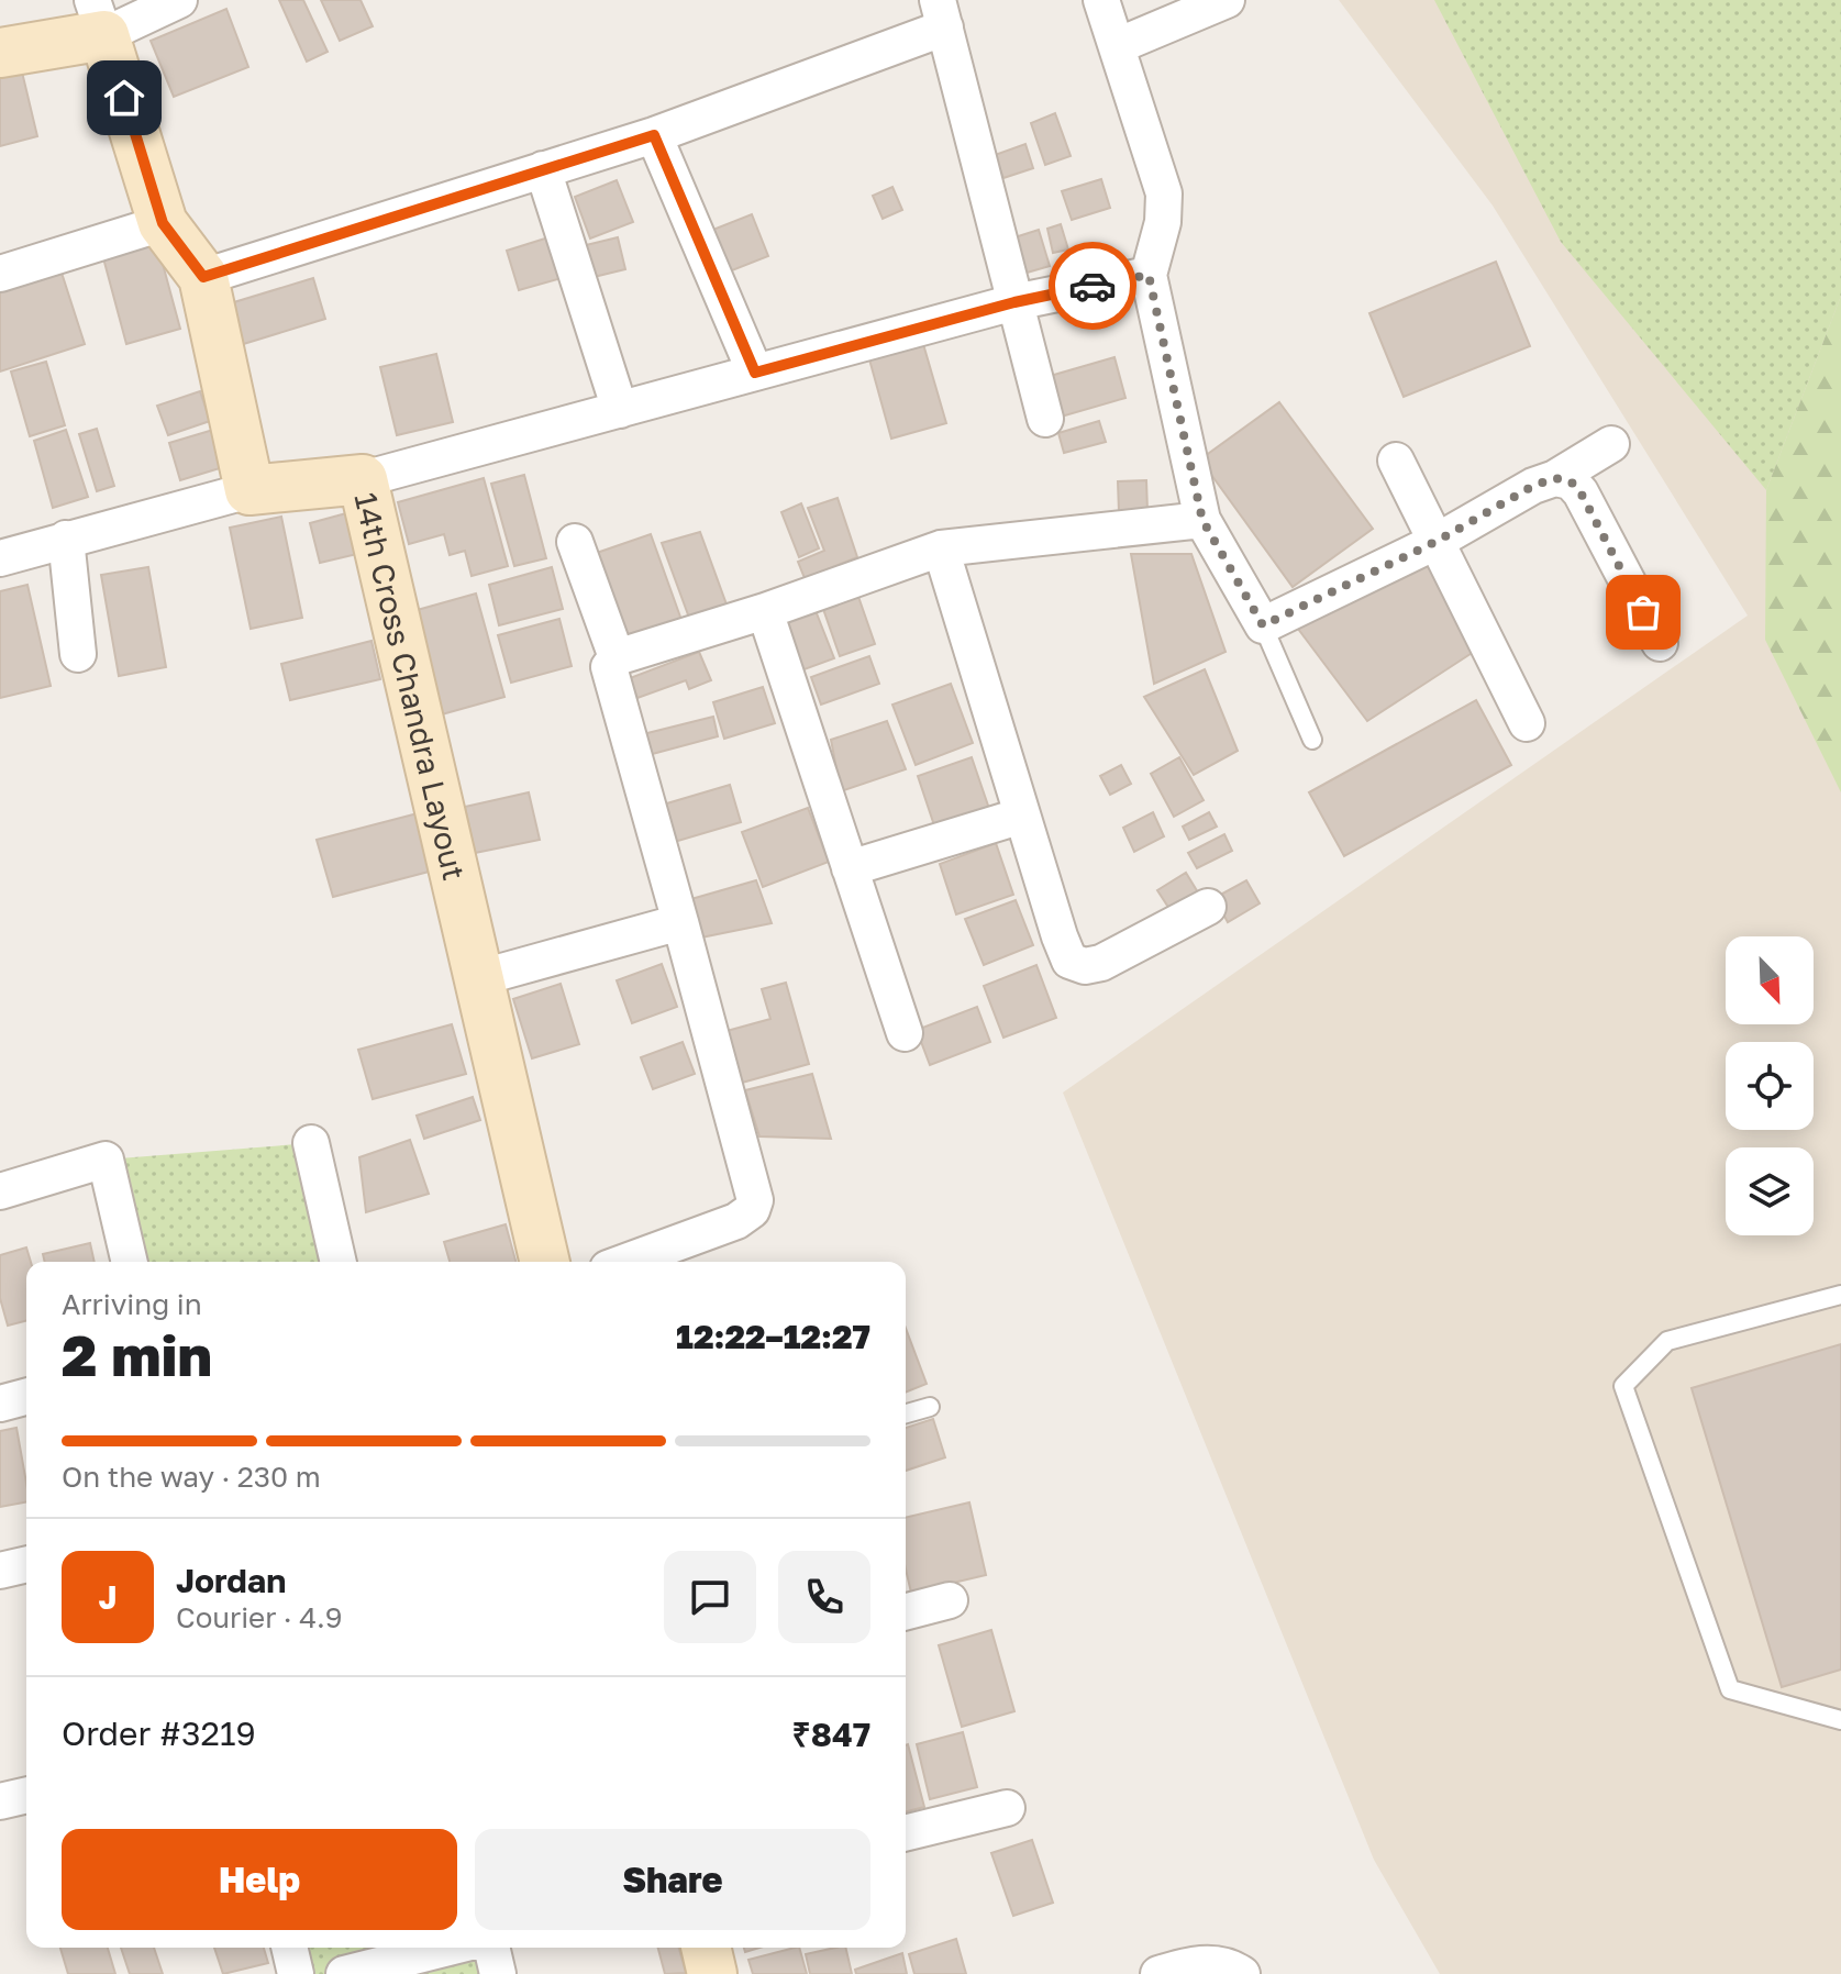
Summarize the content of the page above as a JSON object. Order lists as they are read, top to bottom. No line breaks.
{"streets":{"street":["14th Cross Chandra Layout"]},"north":"bottom right","page":{"heading":["2 min","Arriving in","12:22–12:27"],"panel":["Jordan","Courier · 4.9","Order #3219","₹847"],"bar":"On the way · 230 m","round":"J","buttons":["Help","Share"]}}
